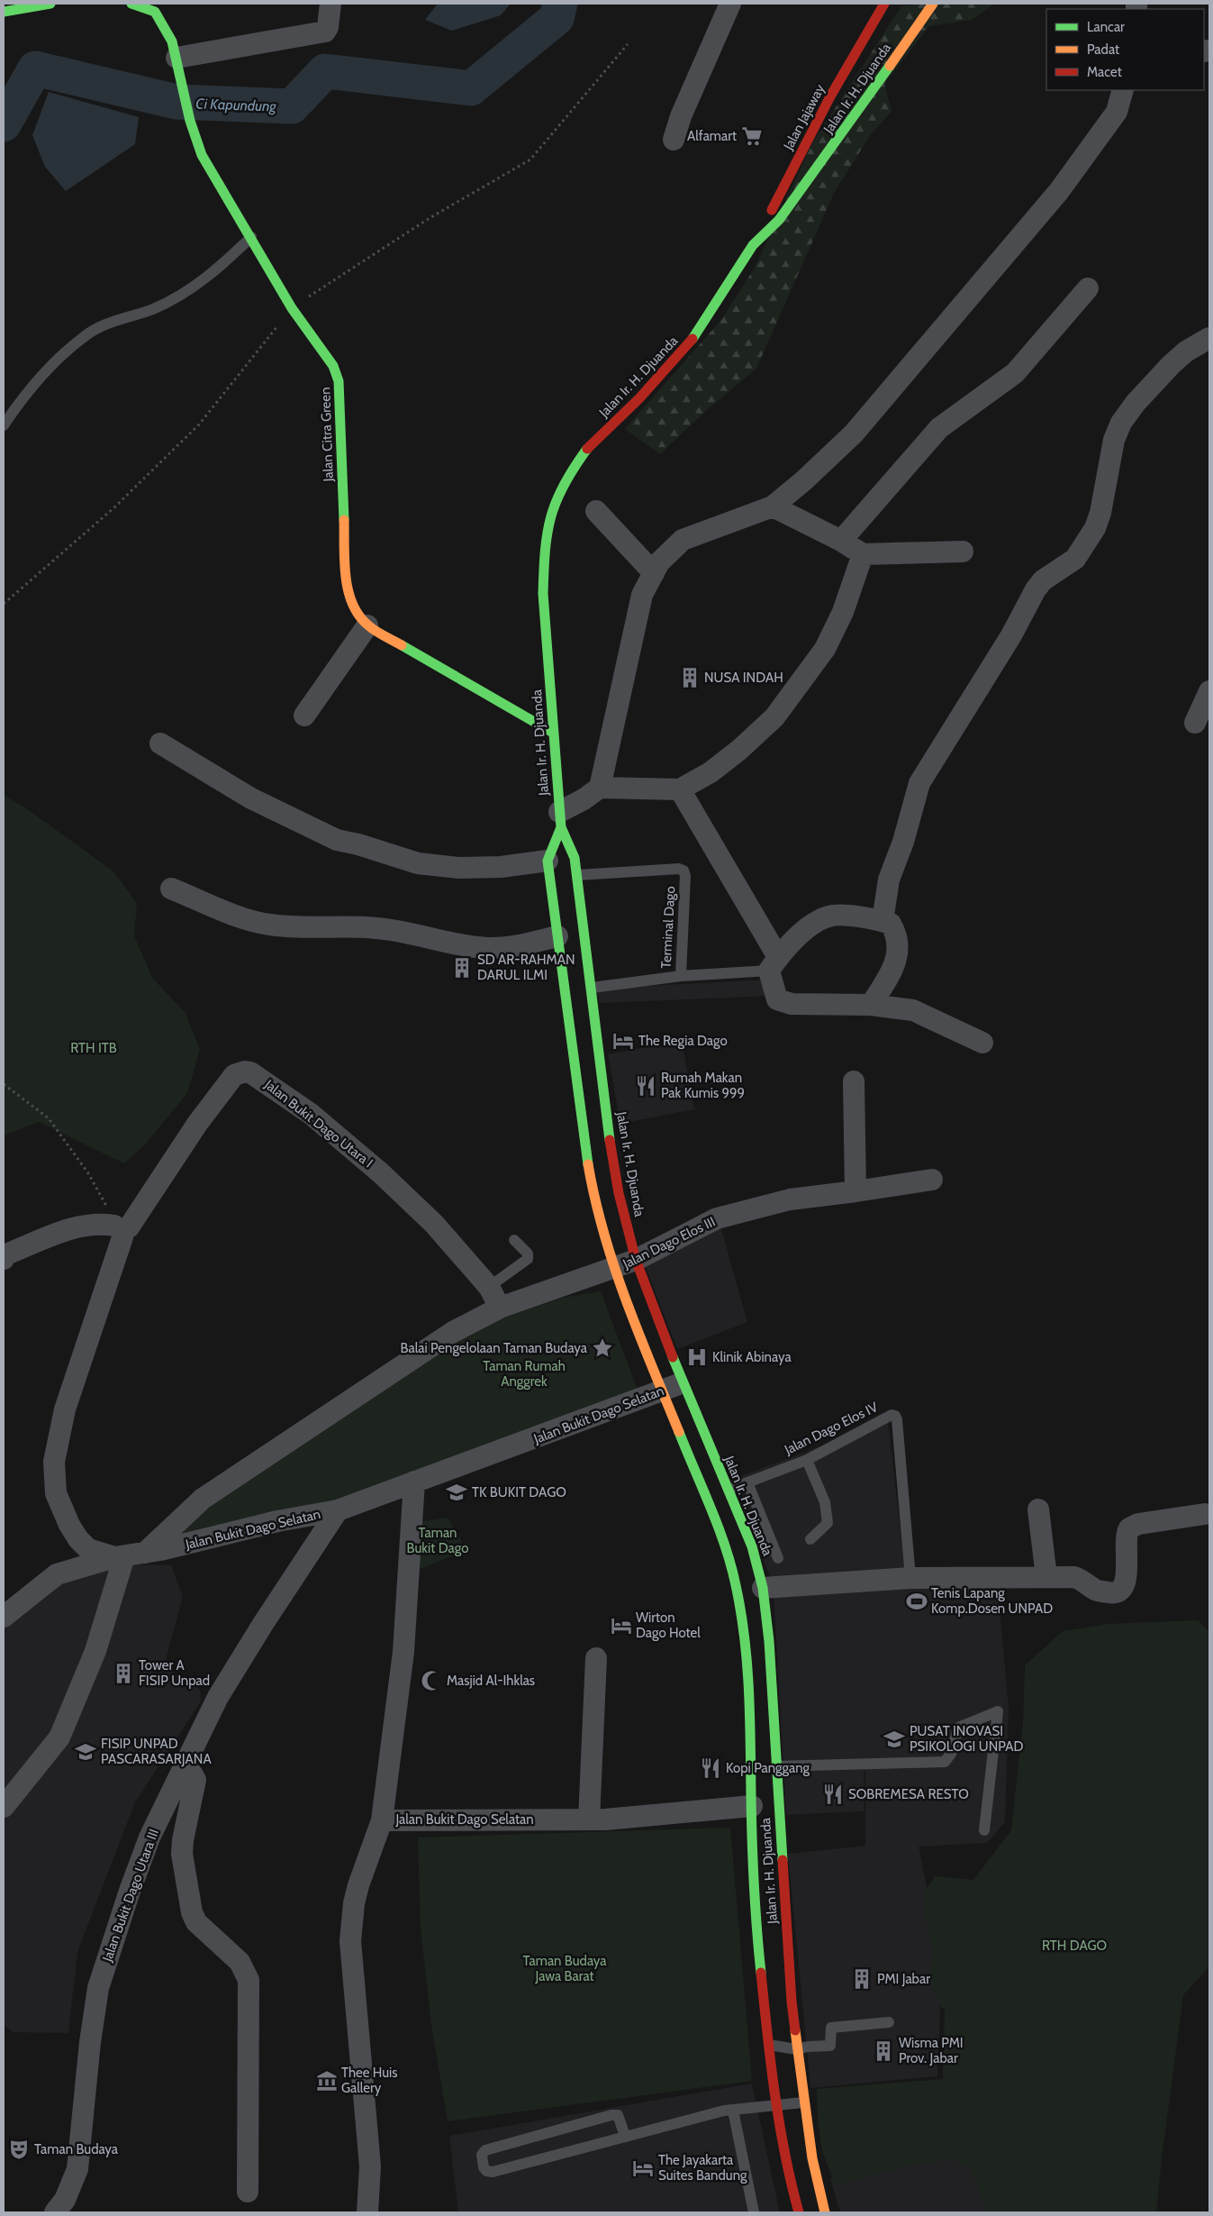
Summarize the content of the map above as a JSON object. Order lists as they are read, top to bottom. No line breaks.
{"streets":{"main road":["Jalan Ir. H. Djuanda","Jalan Jajaway","Jalan Citra Green"],"street":["Jalan Bukit Dago Utara I","Jalan Dago Elos III","Jalan Bukit Dago Selatan","Jalan Bukit Dago Utara III"],"lane":["Terminal Dago","Jalan Dago Elos IV"]},"crossings":[["Jalan Ir. H. Djuanda","Jalan Jajaway"],["Jalan Ir. H. Djuanda","Jalan Citra Green"],["Jalan Ir. H. Djuanda","Terminal Dago"],["Jalan Ir. H. Djuanda","Jalan Dago Elos III"],["Jalan Ir. H. Djuanda","Jalan Bukit Dago Selatan"],["Jalan Ir. H. Djuanda","Jalan Dago Elos IV"],["Jalan Bukit Dago Utara I","Jalan Dago Elos III"],["Jalan Bukit Dago Utara I","Jalan Bukit Dago Selatan"],["Jalan Dago Elos III","Jalan Bukit Dago Selatan"],["Jalan Bukit Dago Selatan","Jalan Bukit Dago Utara III"]],"water":["Ci Kapundung"],"parks":["RTH ITB","Taman Rumah Anggrek","Taman Bukit Dago","RTH DAGO","Taman Budaya Jawa Barat"],"places":{"supermarket":["Alfamart"],"building":["NUSA INDAH","SD AR-RAHMAN DARUL ILMI","Tower A FISIP Unpad","PMI Jabar","Wisma PMI Prov. Jabar"],"hotel":["The Regia Dago","Wirton Dago Hotel","The Jayakarta Suites Bandung"],"restaurant":["Rumah Makan Pak Kumis 999","Kopi Panggang","SOBREMESA RESTO"],"place":["Balai Pengelolaan Taman Budaya"],"hospital":["Klinik Abinaya"],"school or university":["TK BUKIT DAGO","PUSAT INOVASI PSIKOLOGI UNPAD","FISIP UNPAD PASCARASARJANA"],"sports":["Tenis Lapang Komp.Dosen UNPAD"],"mosque":["Masjid Al-Ihklas"],"museum":["Thee Huis Gallery"],"theatre":["Taman Budaya"]},"legend":["Lancar","Padat","Macet"]}
